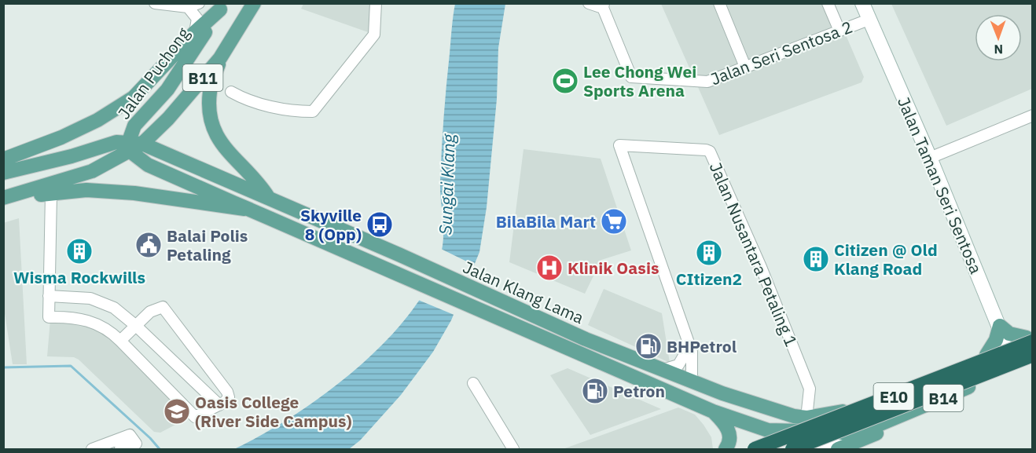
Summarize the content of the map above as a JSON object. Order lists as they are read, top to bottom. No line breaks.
{"streets":{"highway":["E10"],"main road":["Jalan Puchong","B11","Jalan Taman Seri Sentosa","Jalan Klang Lama","B14"],"street":["Jalan Seri Sentosa 2","Jalan Nusantara Petaling 1"]},"crossings":[["Jalan Seri Sentosa 2","Jalan Taman Seri Sentosa"],["Jalan Puchong","Jalan Klang Lama"],["Jalan Taman Seri Sentosa","Jalan Klang Lama"],["Jalan Nusantara Petaling 1","Jalan Klang Lama"],["Jalan Klang Lama","E10"]],"water":["Sungai Klang"],"places":{"sports":["Lee Chong Wei Sports Arena"],"supermarket":["BilaBila Mart"],"bus stop":["Skyville 8 (Opp)"],"public building":["Balai Polis Petaling"],"building":["Wisma Rockwills","CItizen2","Citizen @ Old Klang Road"],"hospital":["Klinik Oasis"],"fuel station":["BHPetrol","Petron"],"school or university":["Oasis College (River Side Campus)"]},"north":"bottom"}
